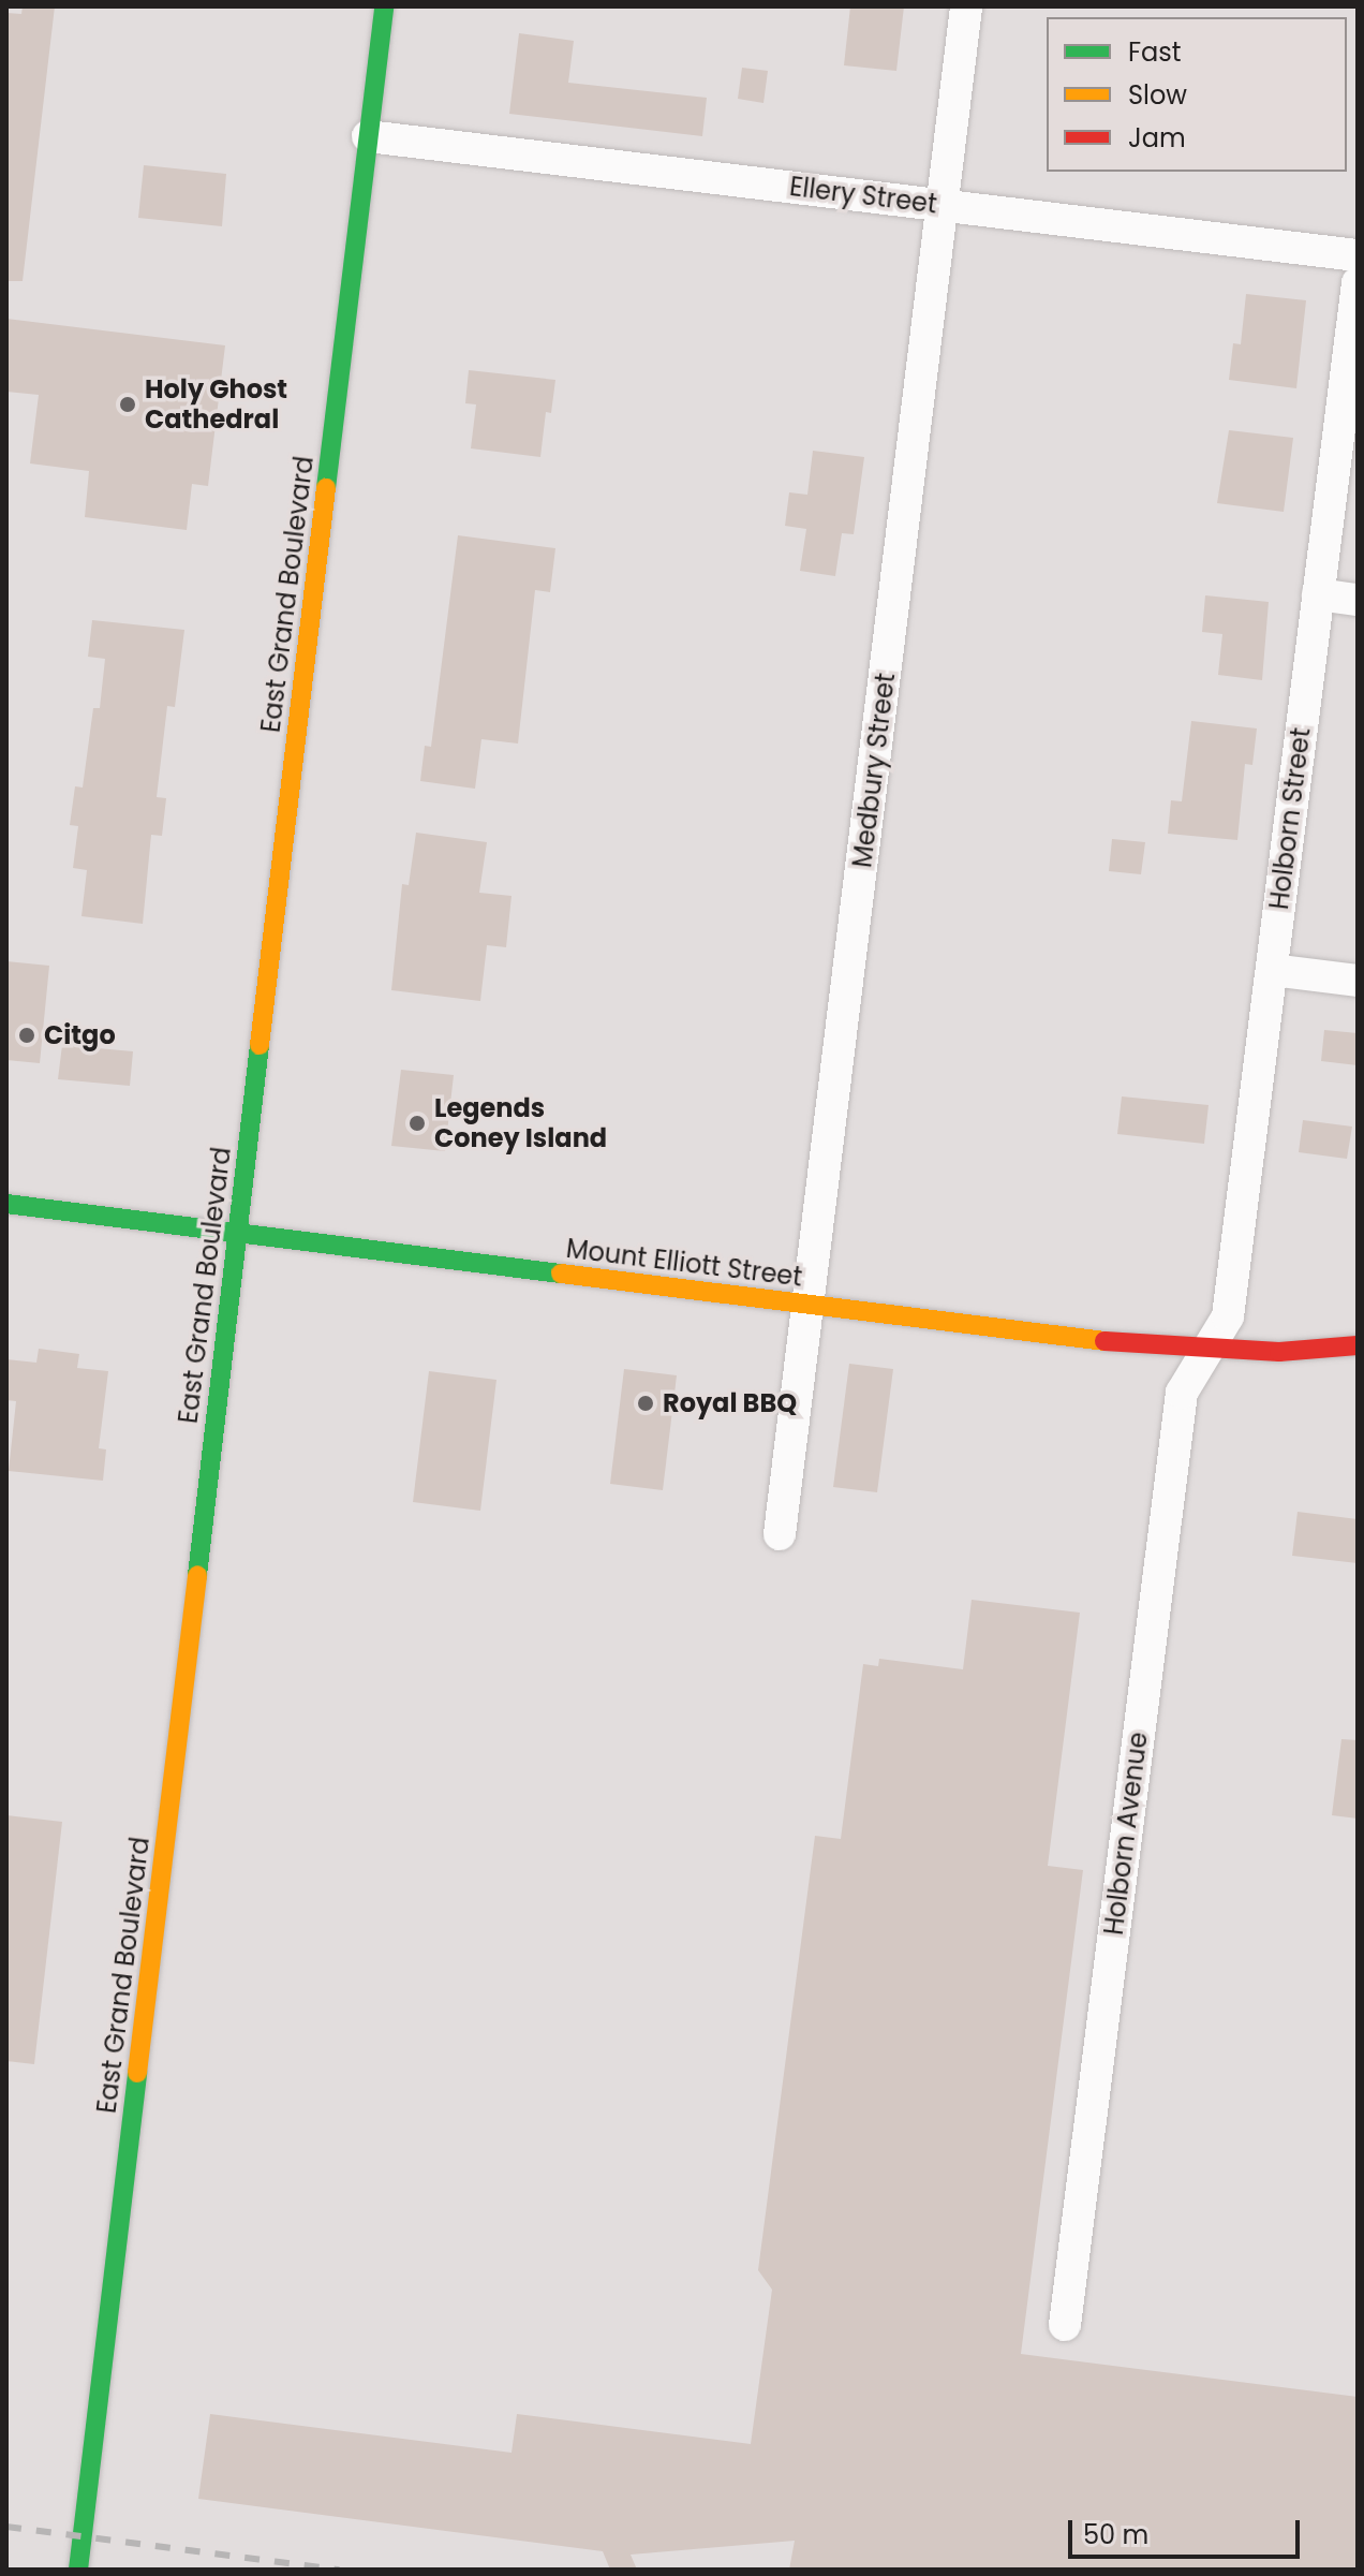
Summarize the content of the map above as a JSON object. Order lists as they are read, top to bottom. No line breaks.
{"streets":{"main road":["East Grand Boulevard","Mount Elliott Street"],"street":["Ellery Street","Medbury Street","Holborn Street","Holborn Avenue"]},"crossings":[["Ellery Street","East Grand Boulevard"],["Ellery Street","Medbury Street"],["East Grand Boulevard","Mount Elliott Street"],["Medbury Street","Mount Elliott Street"],["Holborn Street","Mount Elliott Street"],["Holborn Street","Holborn Avenue"],["Mount Elliott Street","Holborn Avenue"]],"places":["Holy Ghost Cathedral","Citgo","Legends Coney Island","Royal BBQ"],"legend":["Fast","Slow","Jam"],"scale_bar":"50 m"}
